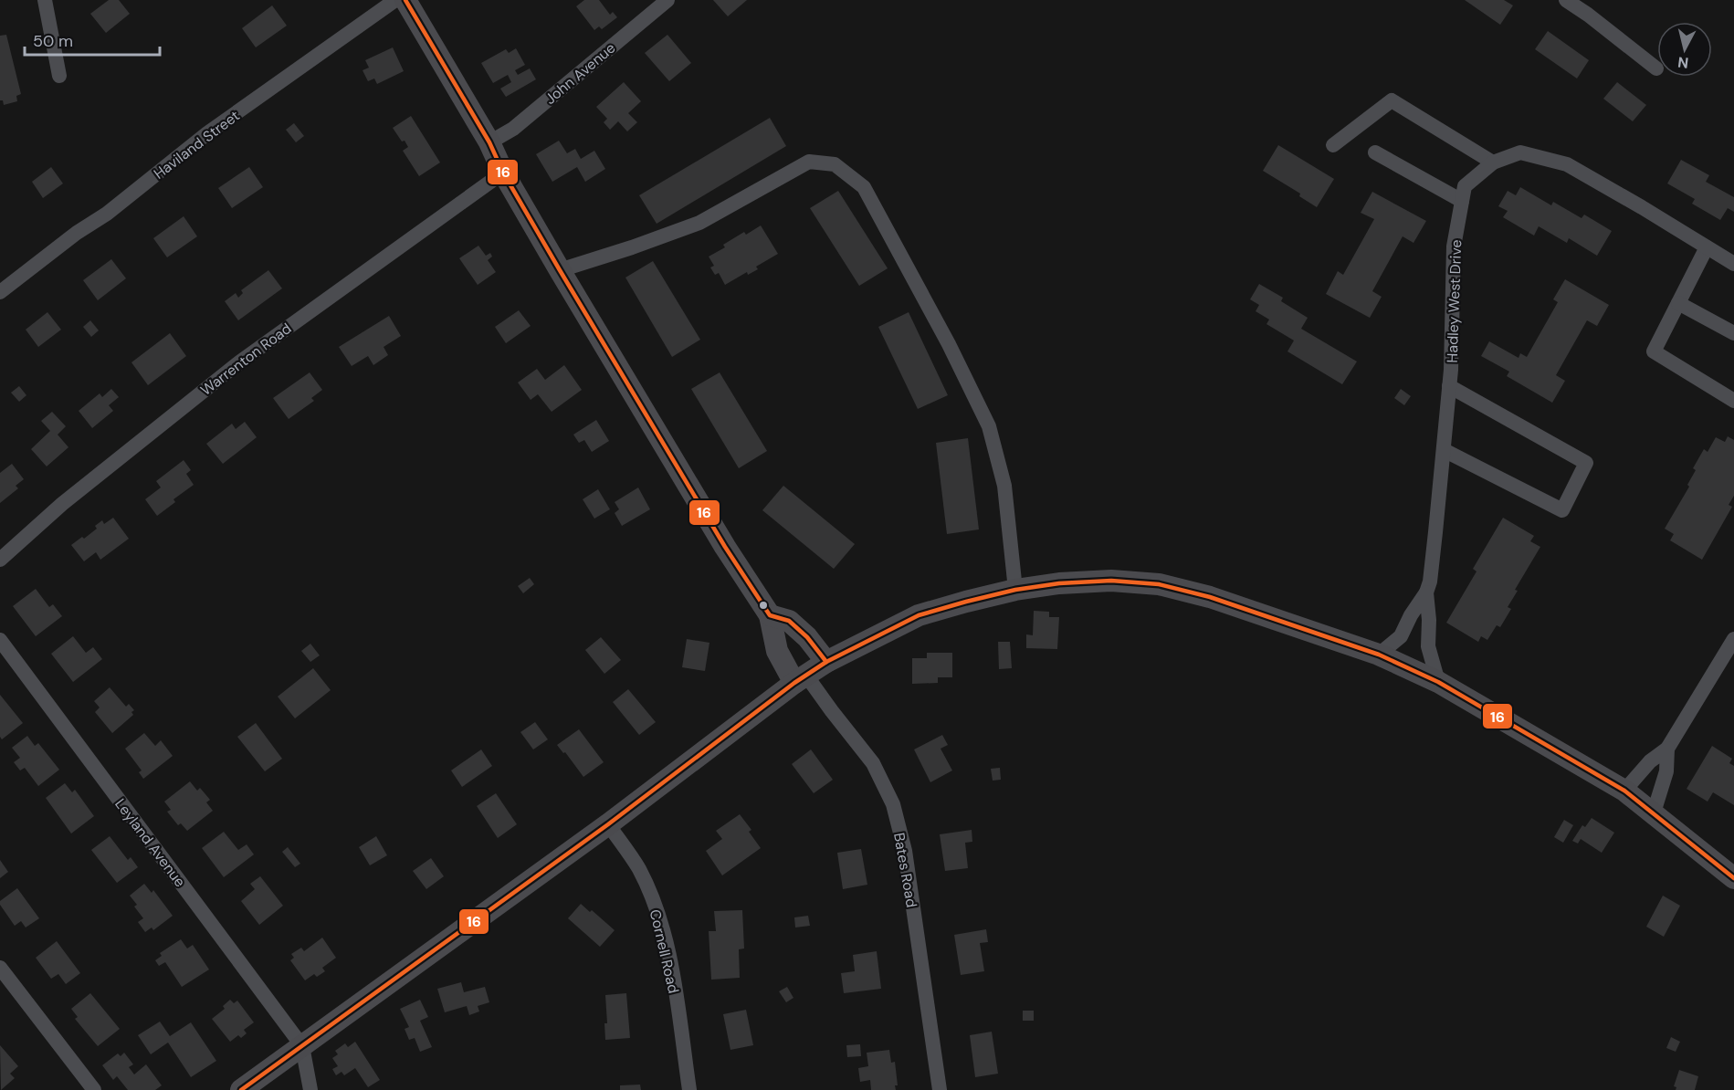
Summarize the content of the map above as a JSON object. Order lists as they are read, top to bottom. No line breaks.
{"streets":{"street":["John Avenue","Haviland Street","Hadley West Drive","Warrenton Road","Leyland Avenue","Bates Road","Cornell Road"]},"lines":["transit line 16"],"scale_bar":"50 m","north":"bottom"}
